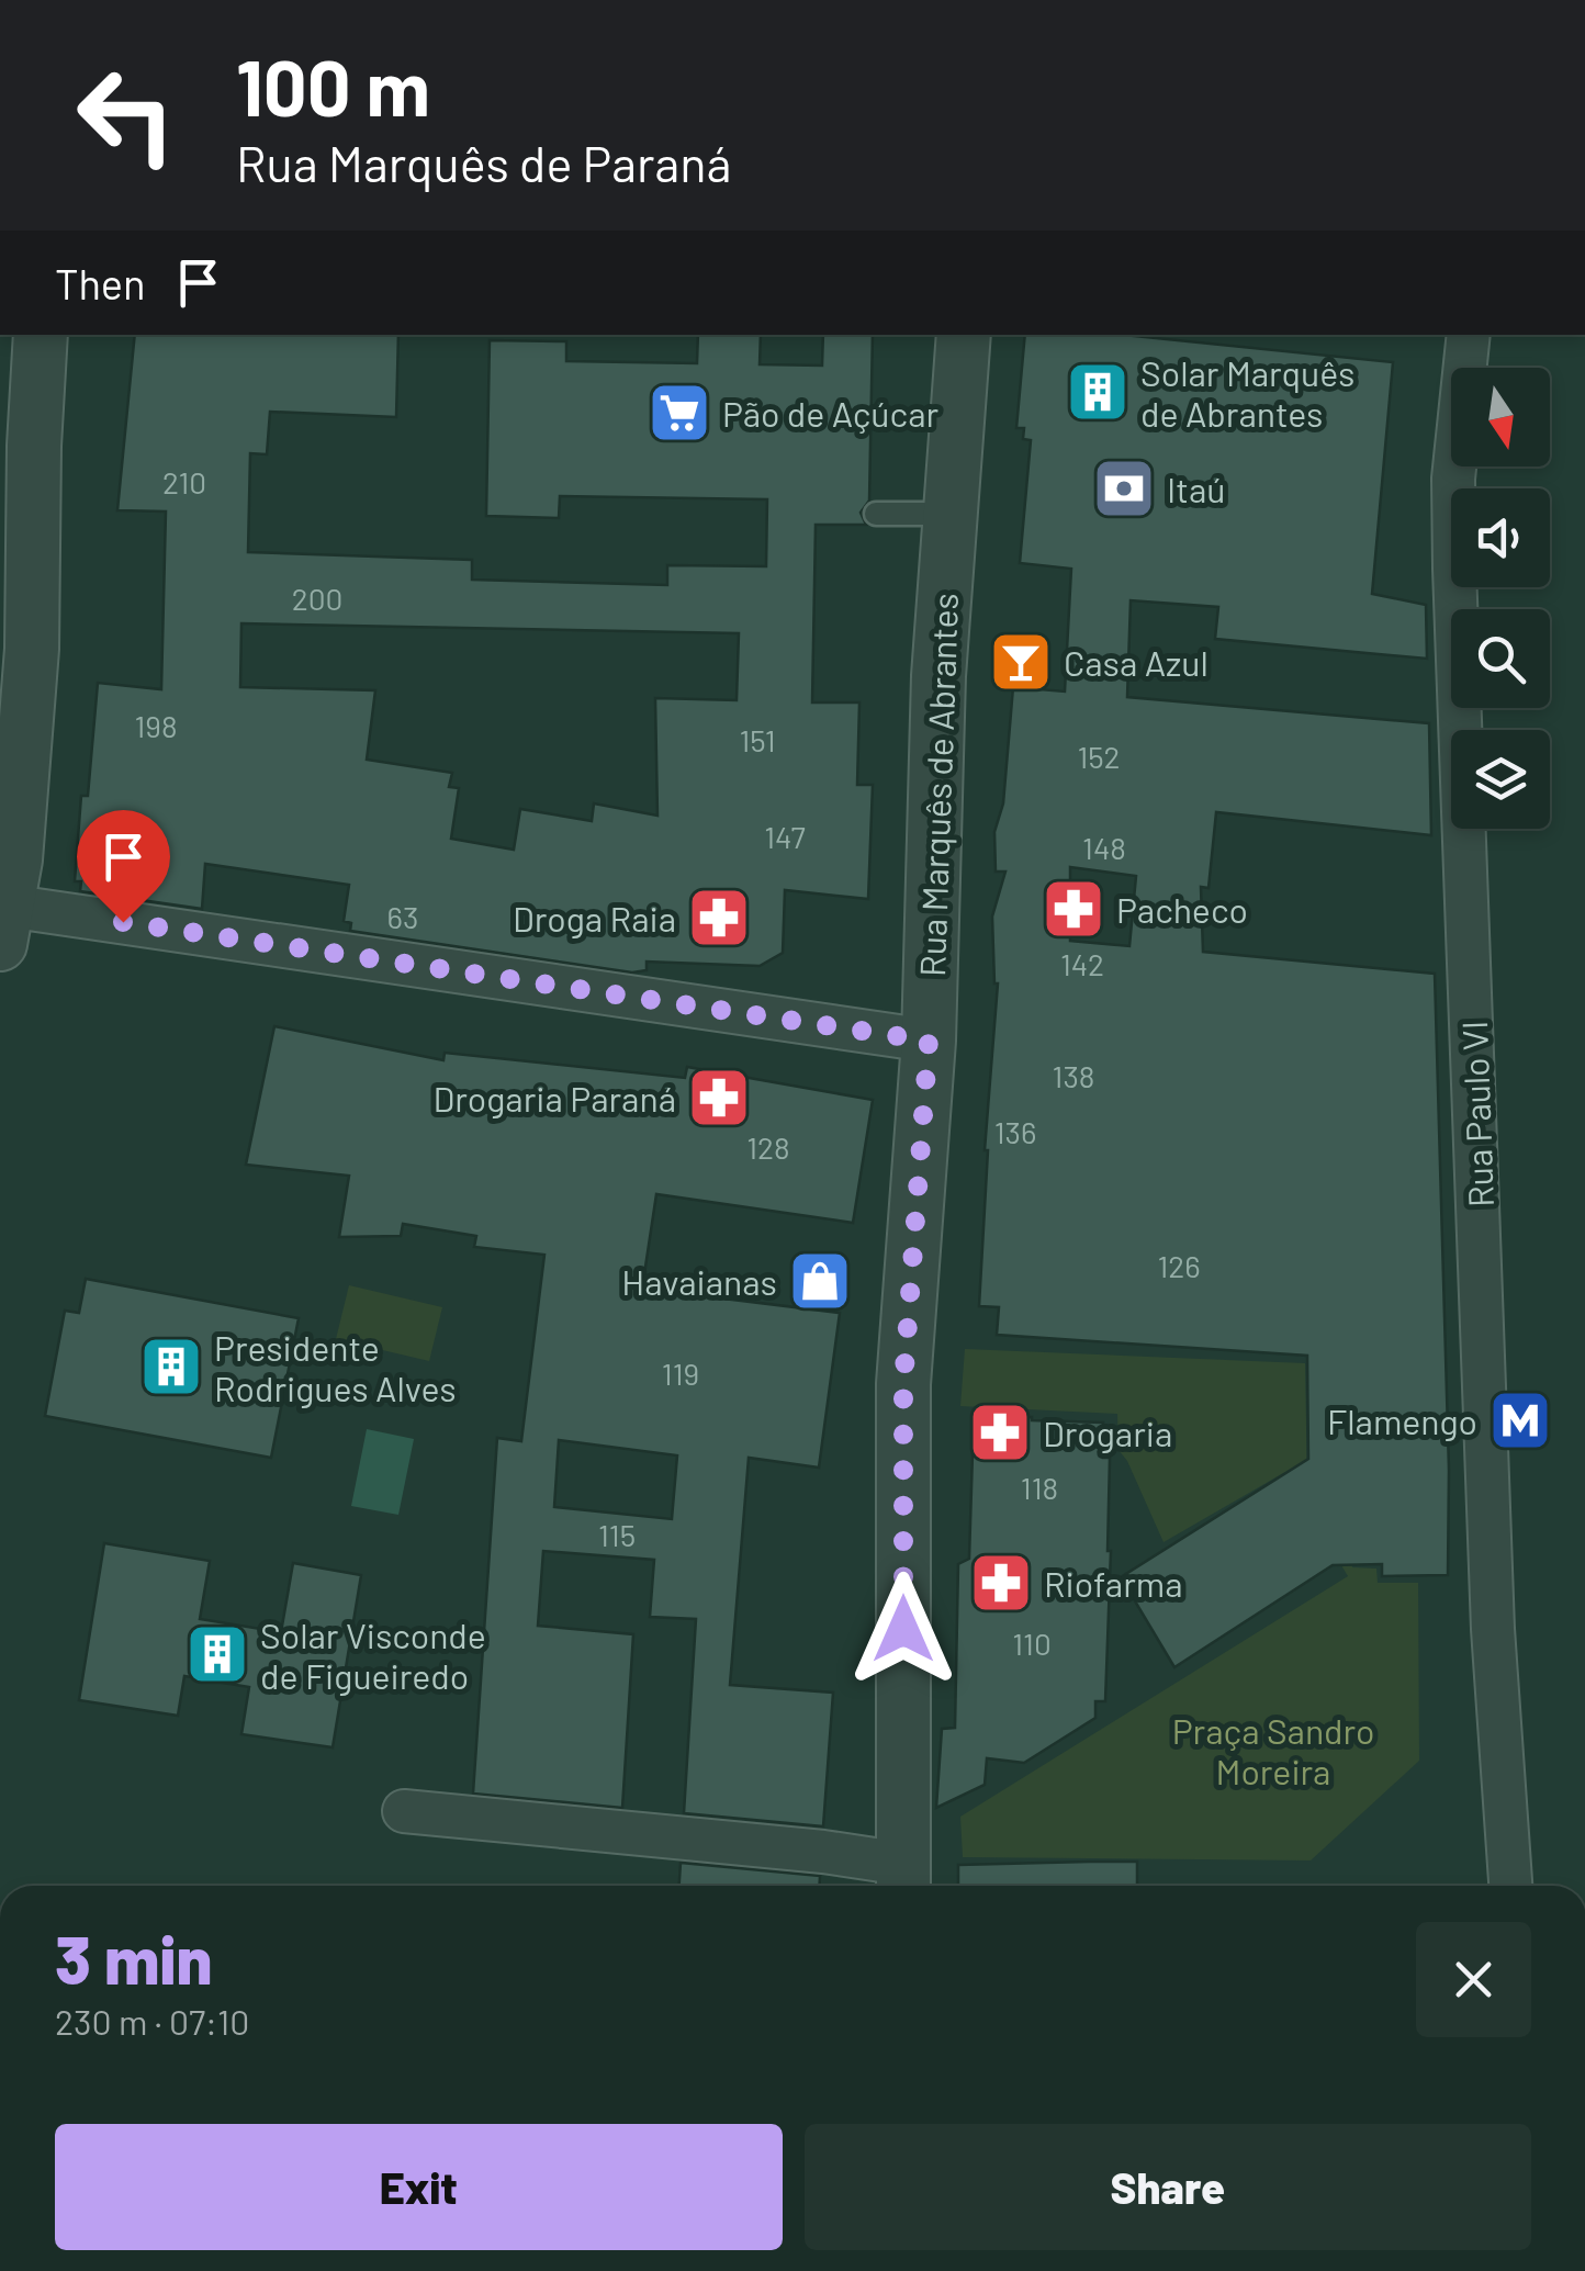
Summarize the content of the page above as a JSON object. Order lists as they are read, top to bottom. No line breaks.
{"streets":{"street":["Rua Marquês de Abrantes","Rua Paulo VI"]},"parks":["Praça Sandro Moreira"],"places":{"building":["Solar Marquês de Abrantes","Presidente Rodrigues Alves","Solar Visconde de Figueiredo"],"supermarket":["Pão de Açúcar"],"bank":["Itaú"],"bar":["Casa Azul"],"pharmacy":["Pacheco","Droga Raia","Drogaria Paraná","Drogaria","Riofarma"],"shop":["Havaianas"],"metro station":["Flamengo"]},"house_numbers":["210","200","198","151","152","147","148","63","142","138","136","128","126","119","118","115","110"],"north":"bottom","page":{"turn":["100 m","Rua Marquês de Paraná"],"then":"Then","heading":["3 min","230 m · 07:10"],"buttons":["Exit","Share"]}}
